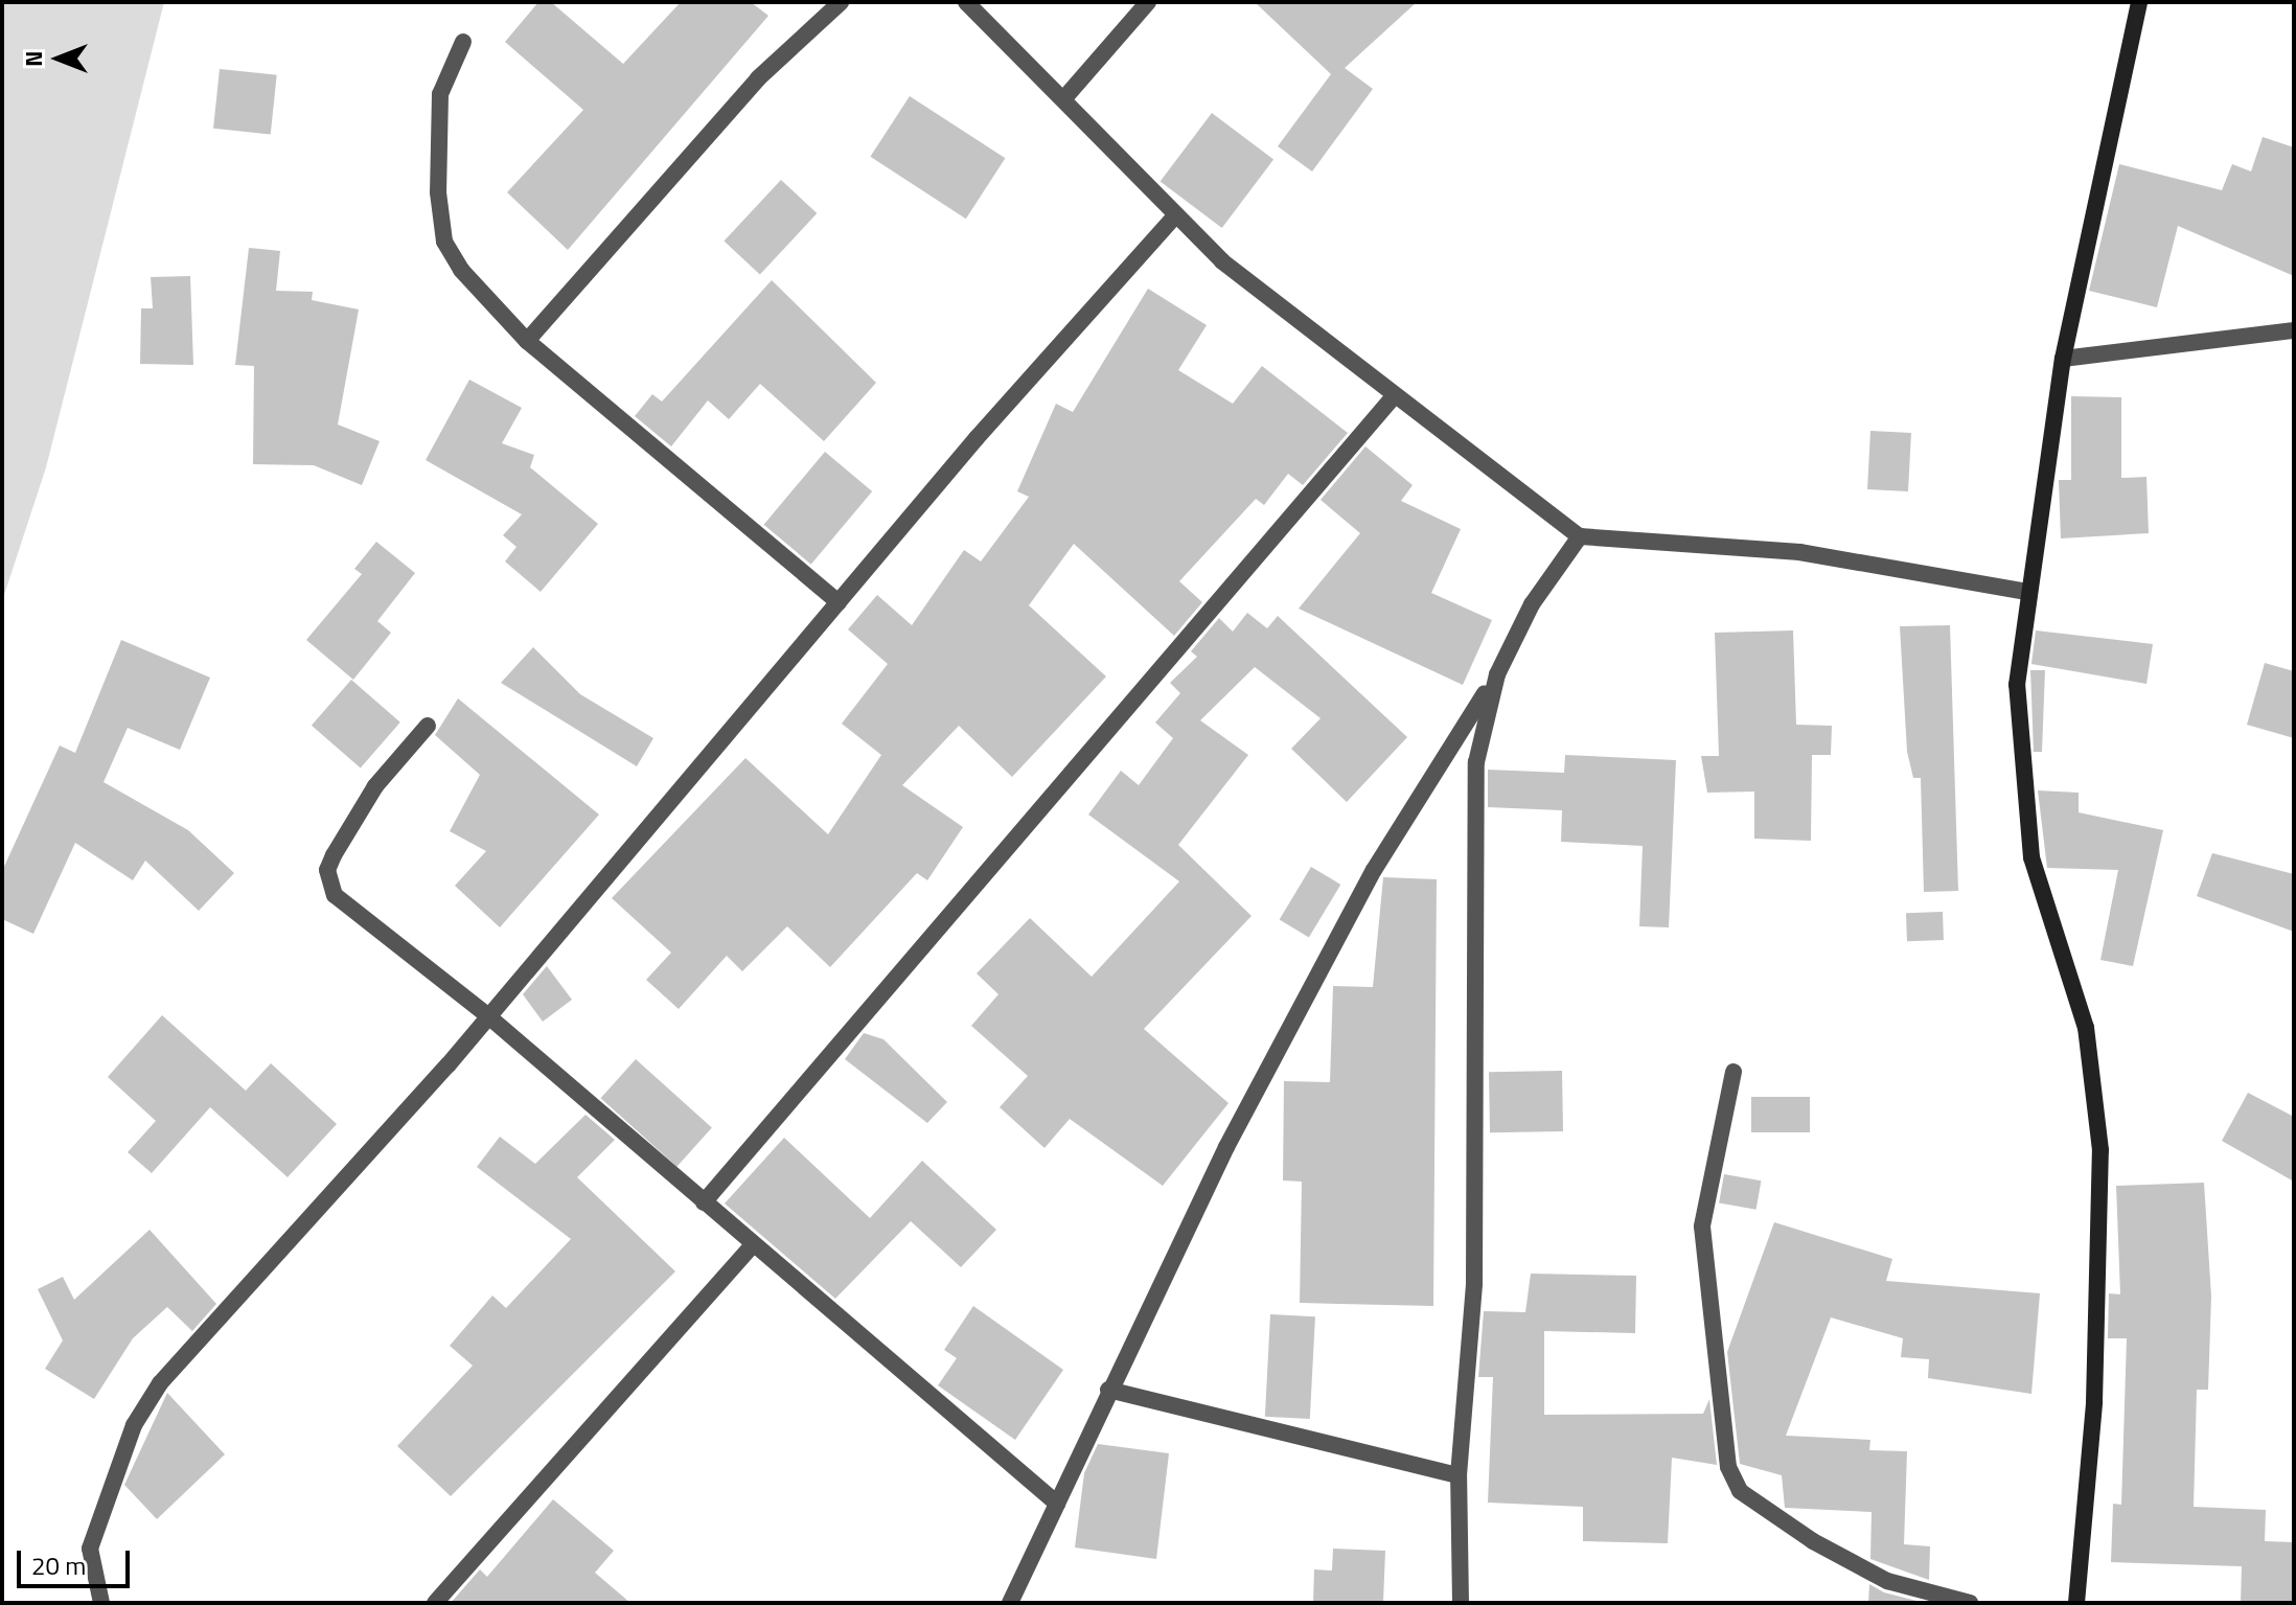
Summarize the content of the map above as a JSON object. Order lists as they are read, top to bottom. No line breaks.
{"scale_bar":"20 m","north":"left"}
